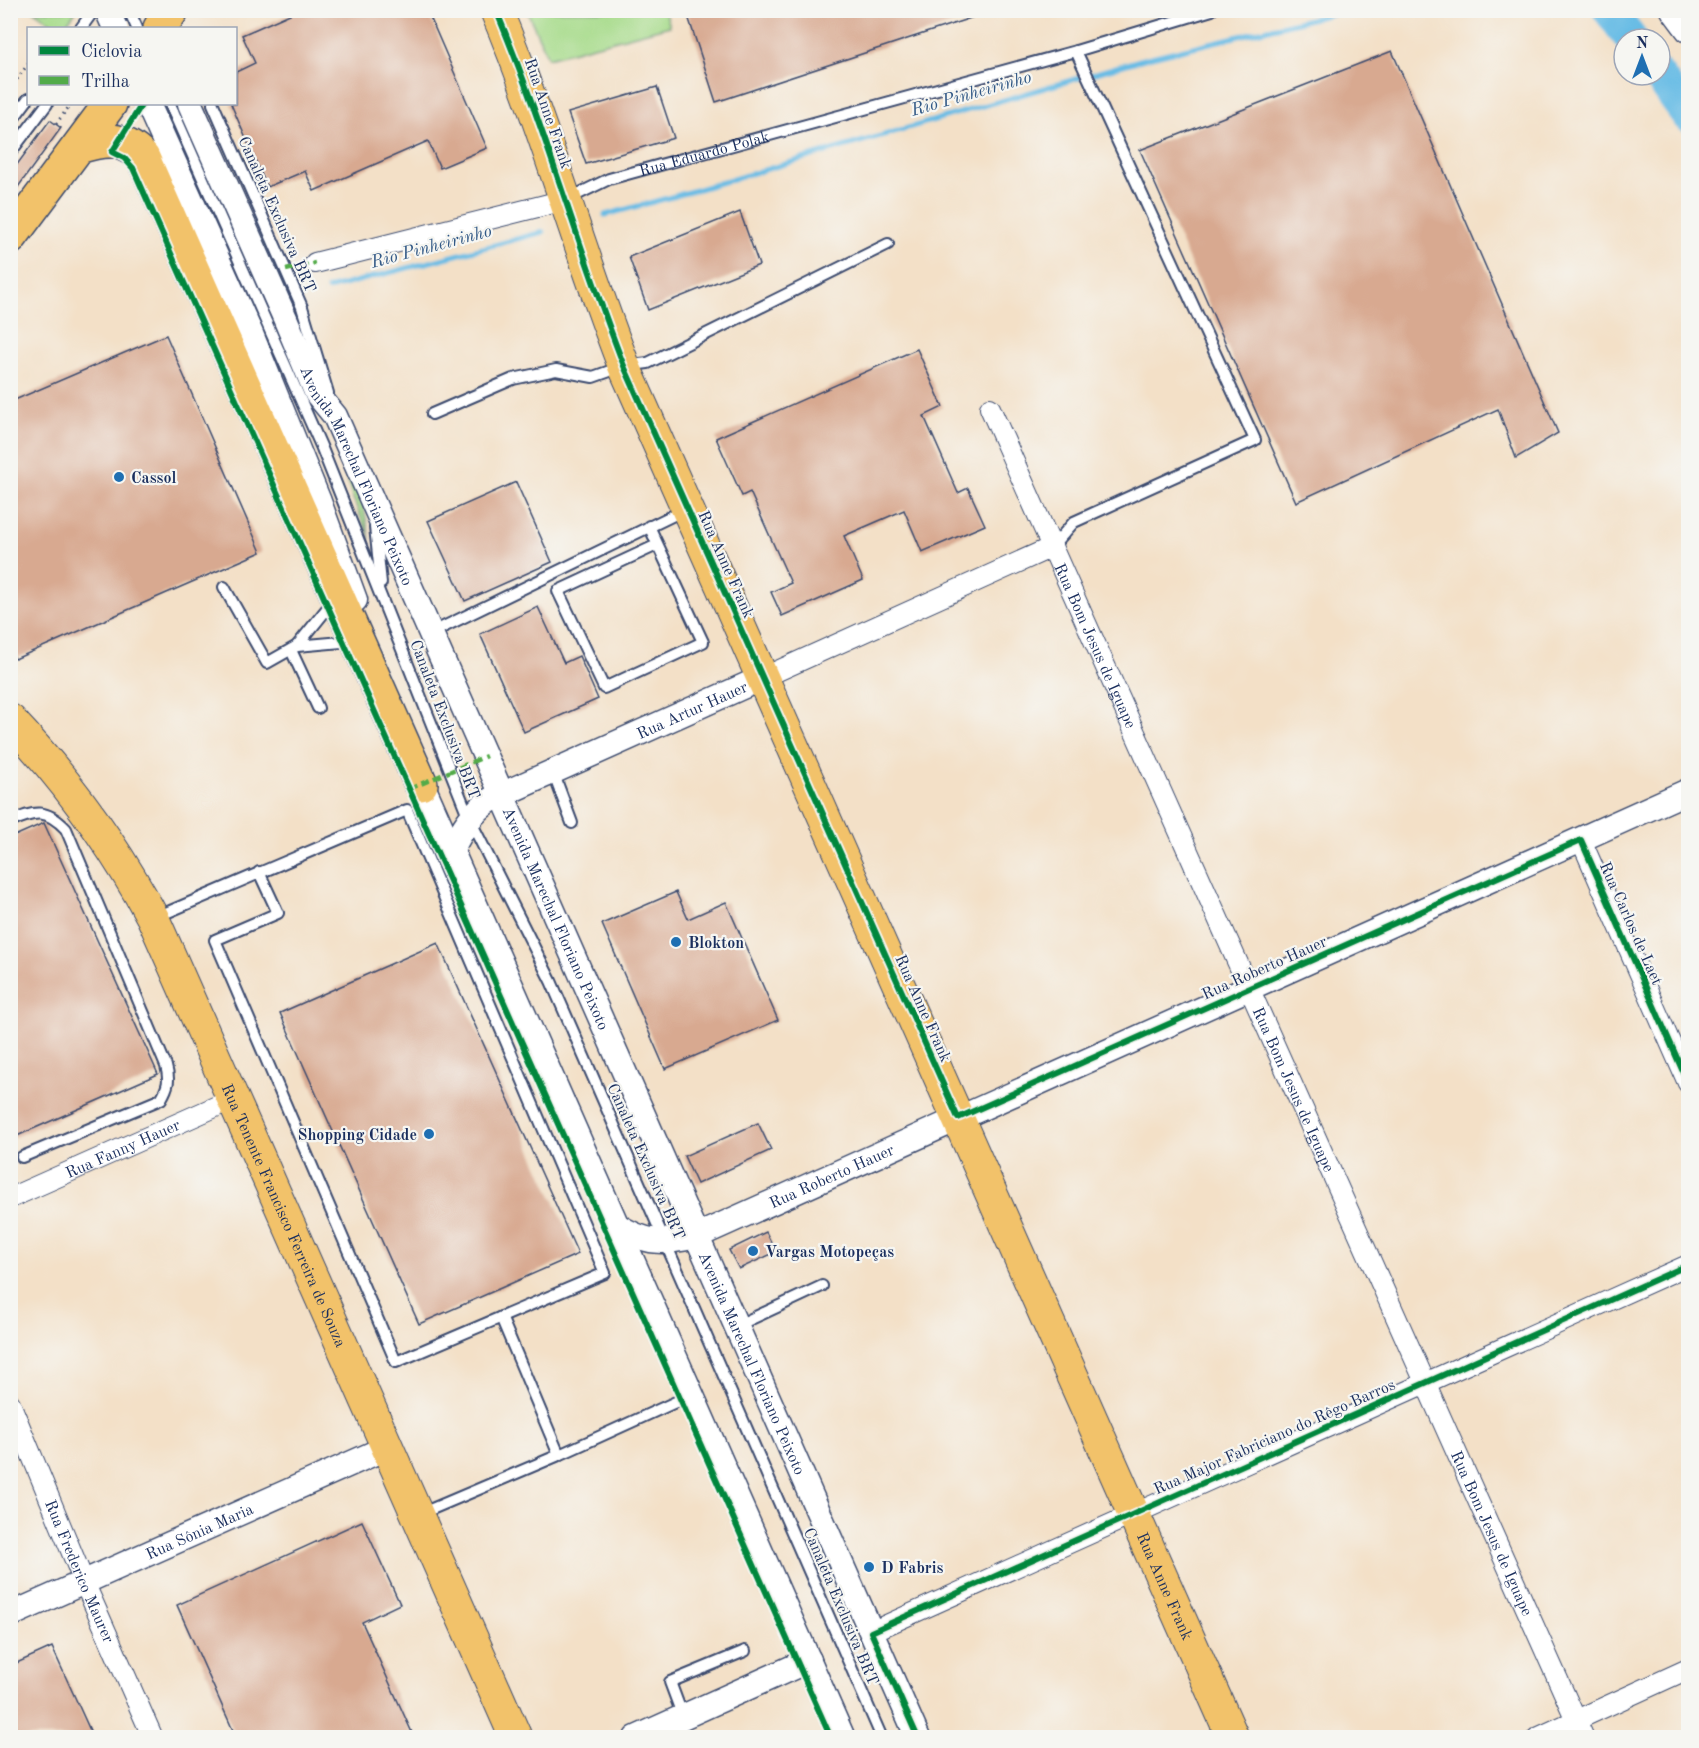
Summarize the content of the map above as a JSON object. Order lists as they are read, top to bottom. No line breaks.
{"streets":{"main road":["Rua Anne Frank","Rua Tenente Francisco Ferreira de Souza"],"street":["Rua Eduardo Polak","Avenida Marechal Floriano Peixoto","Rua Bom Jesus de Iguape","Rua Artur Hauer","Rua Carlos de Laet","Rua Roberto Hauer","Rua Fanny Hauer","Rua Major Fabriciano do Rêgo Barros","Rua Sônia Maria","Rua Frederico Maurer"],"lane":["Canaleta Exclusiva BRT"]},"crossings":[["Rua Anne Frank","Rua Eduardo Polak"],["Rua Anne Frank","Rua Artur Hauer"],["Rua Anne Frank","Rua Roberto Hauer"],["Rua Anne Frank","Rua Major Fabriciano do Rêgo Barros"],["Canaleta Exclusiva BRT","Avenida Marechal Floriano Peixoto"],["Canaleta Exclusiva BRT","Rua Artur Hauer"],["Canaleta Exclusiva BRT","Rua Roberto Hauer"],["Avenida Marechal Floriano Peixoto","Rua Artur Hauer"],["Avenida Marechal Floriano Peixoto","Rua Roberto Hauer"],["Avenida Marechal Floriano Peixoto","Rua Major Fabriciano do Rêgo Barros"],["Rua Bom Jesus de Iguape","Rua Artur Hauer"],["Rua Bom Jesus de Iguape","Rua Roberto Hauer"],["Rua Bom Jesus de Iguape","Rua Major Fabriciano do Rêgo Barros"],["Rua Carlos de Laet","Rua Roberto Hauer"],["Rua Fanny Hauer","Rua Tenente Francisco Ferreira de Souza"],["Rua Tenente Francisco Ferreira de Souza","Rua Sônia Maria"],["Rua Sônia Maria","Rua Frederico Maurer"]],"water":["Rio Pinheirinho"],"places":["Cassol","Blokton","Shopping Cidade","Vargas Motopeças","D Fabris"],"legend":["Ciclovia","Trilha"],"north":"top"}
